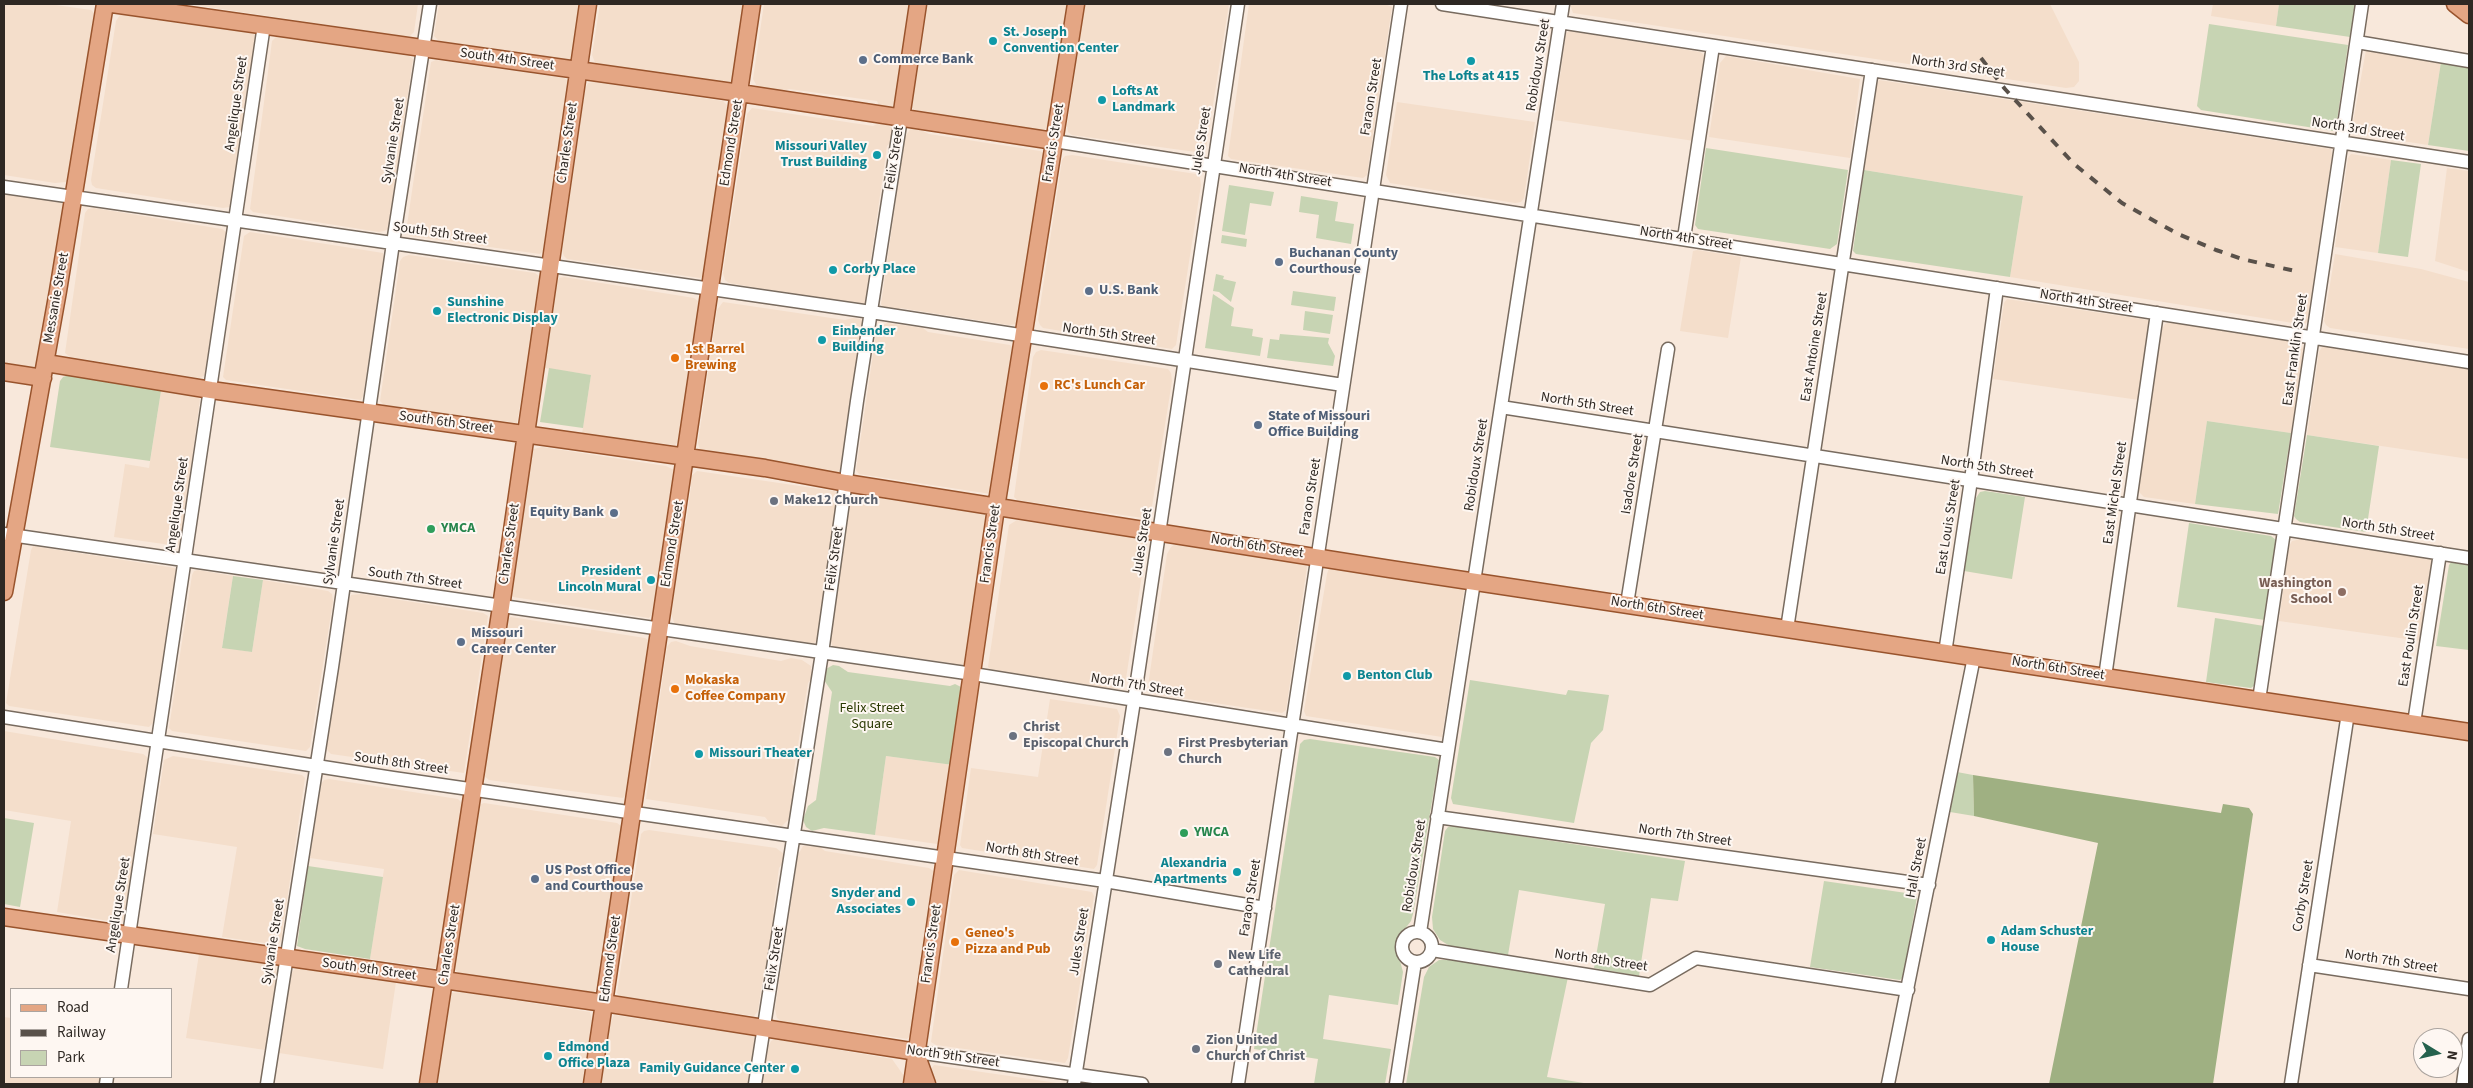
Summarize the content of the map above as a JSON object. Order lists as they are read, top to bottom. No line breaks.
{"streets":{"main road":["South 4th Street","Charles Street","Edmond Street","Francis Street","Felix Street","North 4th Street","Messanie Street","South 6th Street","North 6th Street","South 9th Street","North 9th Street"],"street":["Robidoux Street","North 3rd Street","Faraon Street","Angelique Street","Sylvanie Street","Jules Street","South 5th Street","North 5th Street","East Antoine Street","East Franklin Street","Isadore Street","East Michel Street","East Louis Street","South 7th Street","East Poulin Street","North 7th Street","South 8th Street","North 8th Street","Hall Street","Corby Street"]},"crossings":[["South 4th Street","Angelique Street"],["South 4th Street","Sylvanie Street"],["South 4th Street","Charles Street"],["South 4th Street","Edmond Street"],["South 4th Street","Felix Street"],["South 4th Street","North 4th Street"],["Robidoux Street","North 3rd Street"],["Robidoux Street","North 4th Street"],["Robidoux Street","North 5th Street"],["Robidoux Street","North 6th Street"],["Robidoux Street","North 7th Street"],["Robidoux Street","North 8th Street"],["North 3rd Street","East Antoine Street"],["North 3rd Street","East Franklin Street"],["Faraon Street","North 4th Street"],["Faraon Street","North 5th Street"],["Faraon Street","North 6th Street"],["Faraon Street","North 7th Street"],["Faraon Street","North 8th Street"],["Angelique Street","South 5th Street"],["Angelique Street","South 6th Street"],["Angelique Street","South 7th Street"],["Angelique Street","South 8th Street"],["Angelique Street","South 9th Street"],["Sylvanie Street","South 5th Street"],["Sylvanie Street","South 6th Street"],["Sylvanie Street","South 7th Street"],["Sylvanie Street","South 8th Street"],["Sylvanie Street","South 9th Street"],["Jules Street","North 4th Street"],["Jules Street","North 5th Street"],["Jules Street","North 6th Street"],["Jules Street","North 7th Street"],["Jules Street","North 8th Street"],["Jules Street","North 9th Street"],["Charles Street","South 5th Street"],["Charles Street","South 6th Street"],["Charles Street","South 7th Street"],["Charles Street","South 8th Street"],["Charles Street","South 9th Street"],["Edmond Street","South 5th Street"],["Edmond Street","South 6th Street"],["Edmond Street","South 7th Street"],["Edmond Street","South 8th Street"],["Edmond Street","South 9th Street"],["Francis Street","North 4th Street"],["Francis Street","North 5th Street"],["Francis Street","North 6th Street"],["Francis Street","North 7th Street"],["Francis Street","North 8th Street"],["Francis Street","North 9th Street"],["Felix Street","North 4th Street"],["Felix Street","South 5th Street"],["Felix Street","North 5th Street"],["Felix Street","South 6th Street"],["Felix Street","North 6th Street"],["Felix Street","South 7th Street"],["Felix Street","North 7th Street"],["Felix Street","South 8th Street"],["Felix Street","North 8th Street"],["Felix Street","South 9th Street"],["Felix Street","North 9th Street"],["North 4th Street","East Antoine Street"],["North 4th Street","East Franklin Street"],["North 4th Street","East Michel Street"],["North 4th Street","East Louis Street"],["South 5th Street","Messanie Street"],["South 5th Street","North 5th Street"],["Messanie Street","South 6th Street"],["Messanie Street","South 7th Street"],["North 5th Street","East Antoine Street"],["North 5th Street","East Franklin Street"],["North 5th Street","Isadore Street"],["North 5th Street","East Michel Street"],["North 5th Street","East Louis Street"],["North 5th Street","East Poulin Street"],["East Antoine Street","North 6th Street"],["East Franklin Street","North 6th Street"],["South 6th Street","North 6th Street"],["Isadore Street","North 6th Street"],["East Michel Street","North 6th Street"],["East Louis Street","North 6th Street"],["North 6th Street","East Poulin Street"],["North 6th Street","Hall Street"],["North 6th Street","Corby Street"],["South 7th Street","North 7th Street"],["North 7th Street","Hall Street"],["North 7th Street","Corby Street"],["South 8th Street","North 8th Street"],["North 8th Street","Hall Street"],["South 9th Street","North 9th Street"]],"parks":["Felix Street Square"],"places":["St. Joseph Convention Center","Commerce Bank","The Lofts at 415","Lofts At Landmark","Missouri Valley Trust Building","Buchanan County Courthouse","Corby Place","U.S. Bank","Sunshine Electronic Display","Einbender Building","1st Barrel Brewing","RC's Lunch Car","State of Missouri Office Building","Make12 Church","Equity Bank","YMCA","President Lincoln Mural","Washington School","Missouri Career Center","Benton Club","Mokaska Coffee Company","Christ Episcopal Church","First Presbyterian Church","Missouri Theater","YWCA","Alexandria Apartments","US Post Office and Courthouse","Snyder and Associates","Adam Schuster House","Geneo's Pizza and Pub","New Life Cathedral","Zion United Church of Christ","Edmond Office Plaza","Family Guidance Center"],"legend":["Road","Railway","Park"],"north":"right"}
